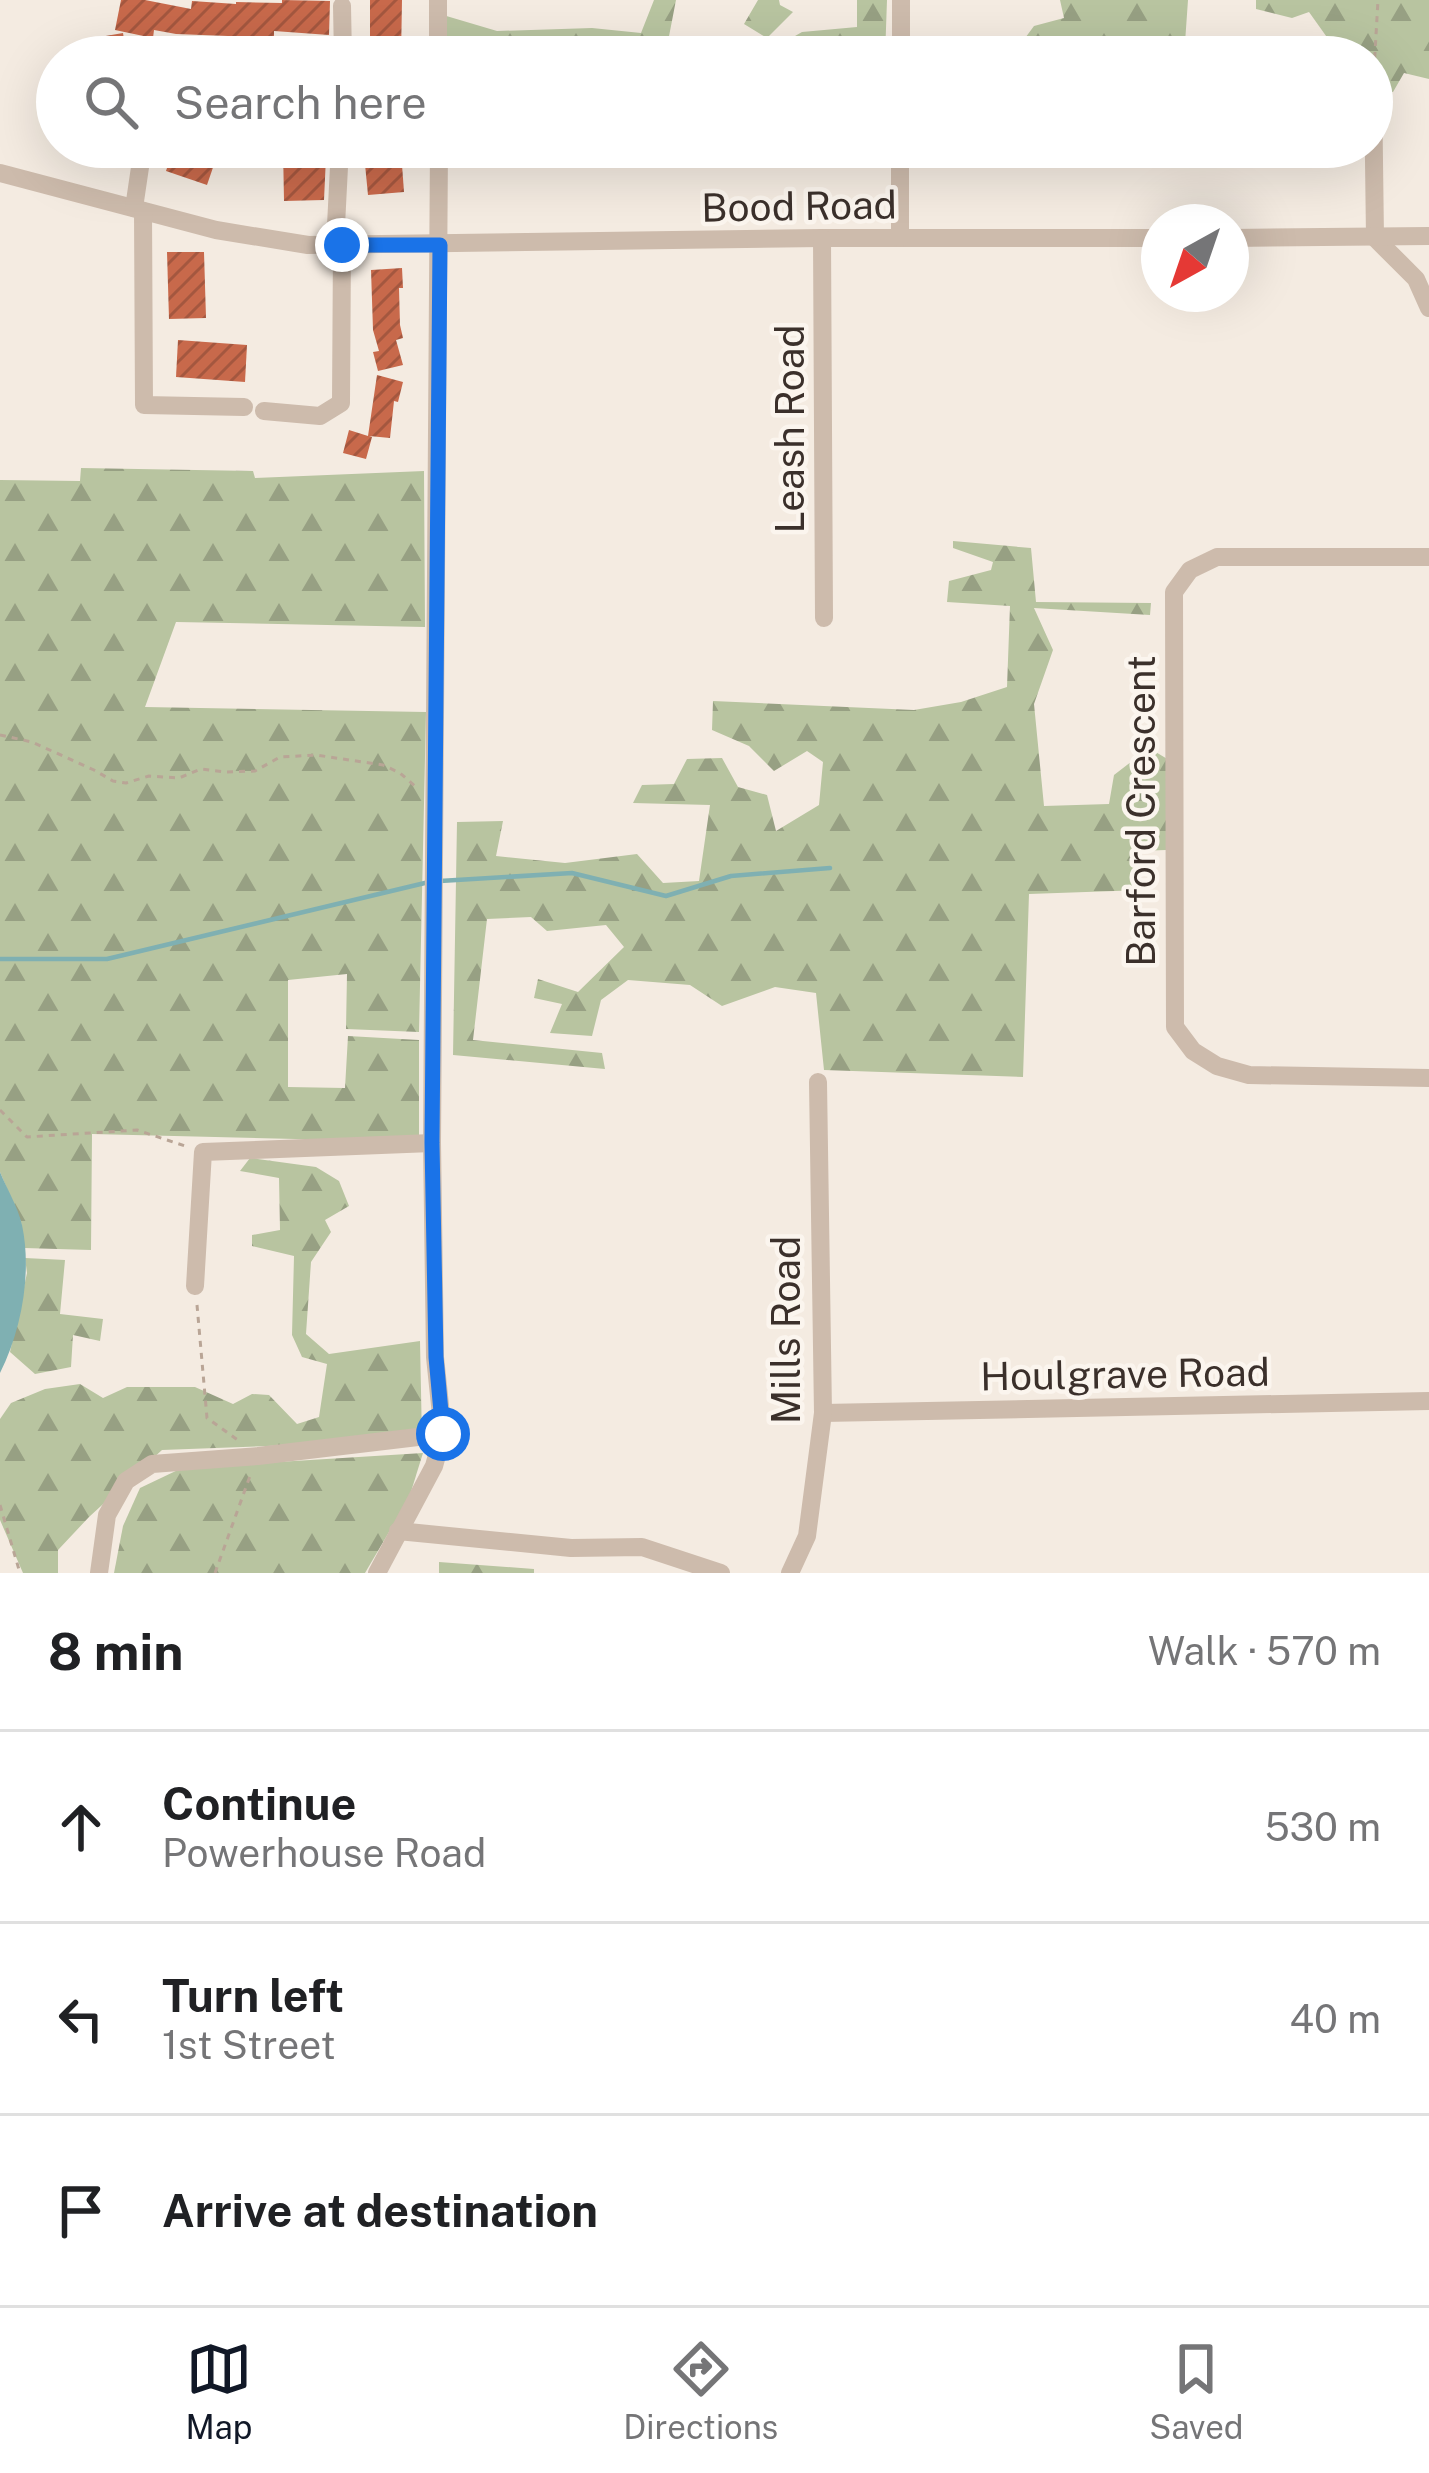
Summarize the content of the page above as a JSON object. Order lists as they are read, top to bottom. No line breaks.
{"streets":{"street":["Bood Road","Leash Road","Barford Crescent","Mills Road","Houlgrave Road"]},"crossings":[["Bood Road","Leash Road"],["Mills Road","Houlgrave Road"]],"north":"bottom left","page":{"search":"Search here","heading":["8 min","Walk · 570 m"],"list":[["Continue","Powerhouse Road","530 m"],["Turn left","1st Street","40 m"],"Arrive at destination"],"nav":["Map","Directions","Saved"]}}
